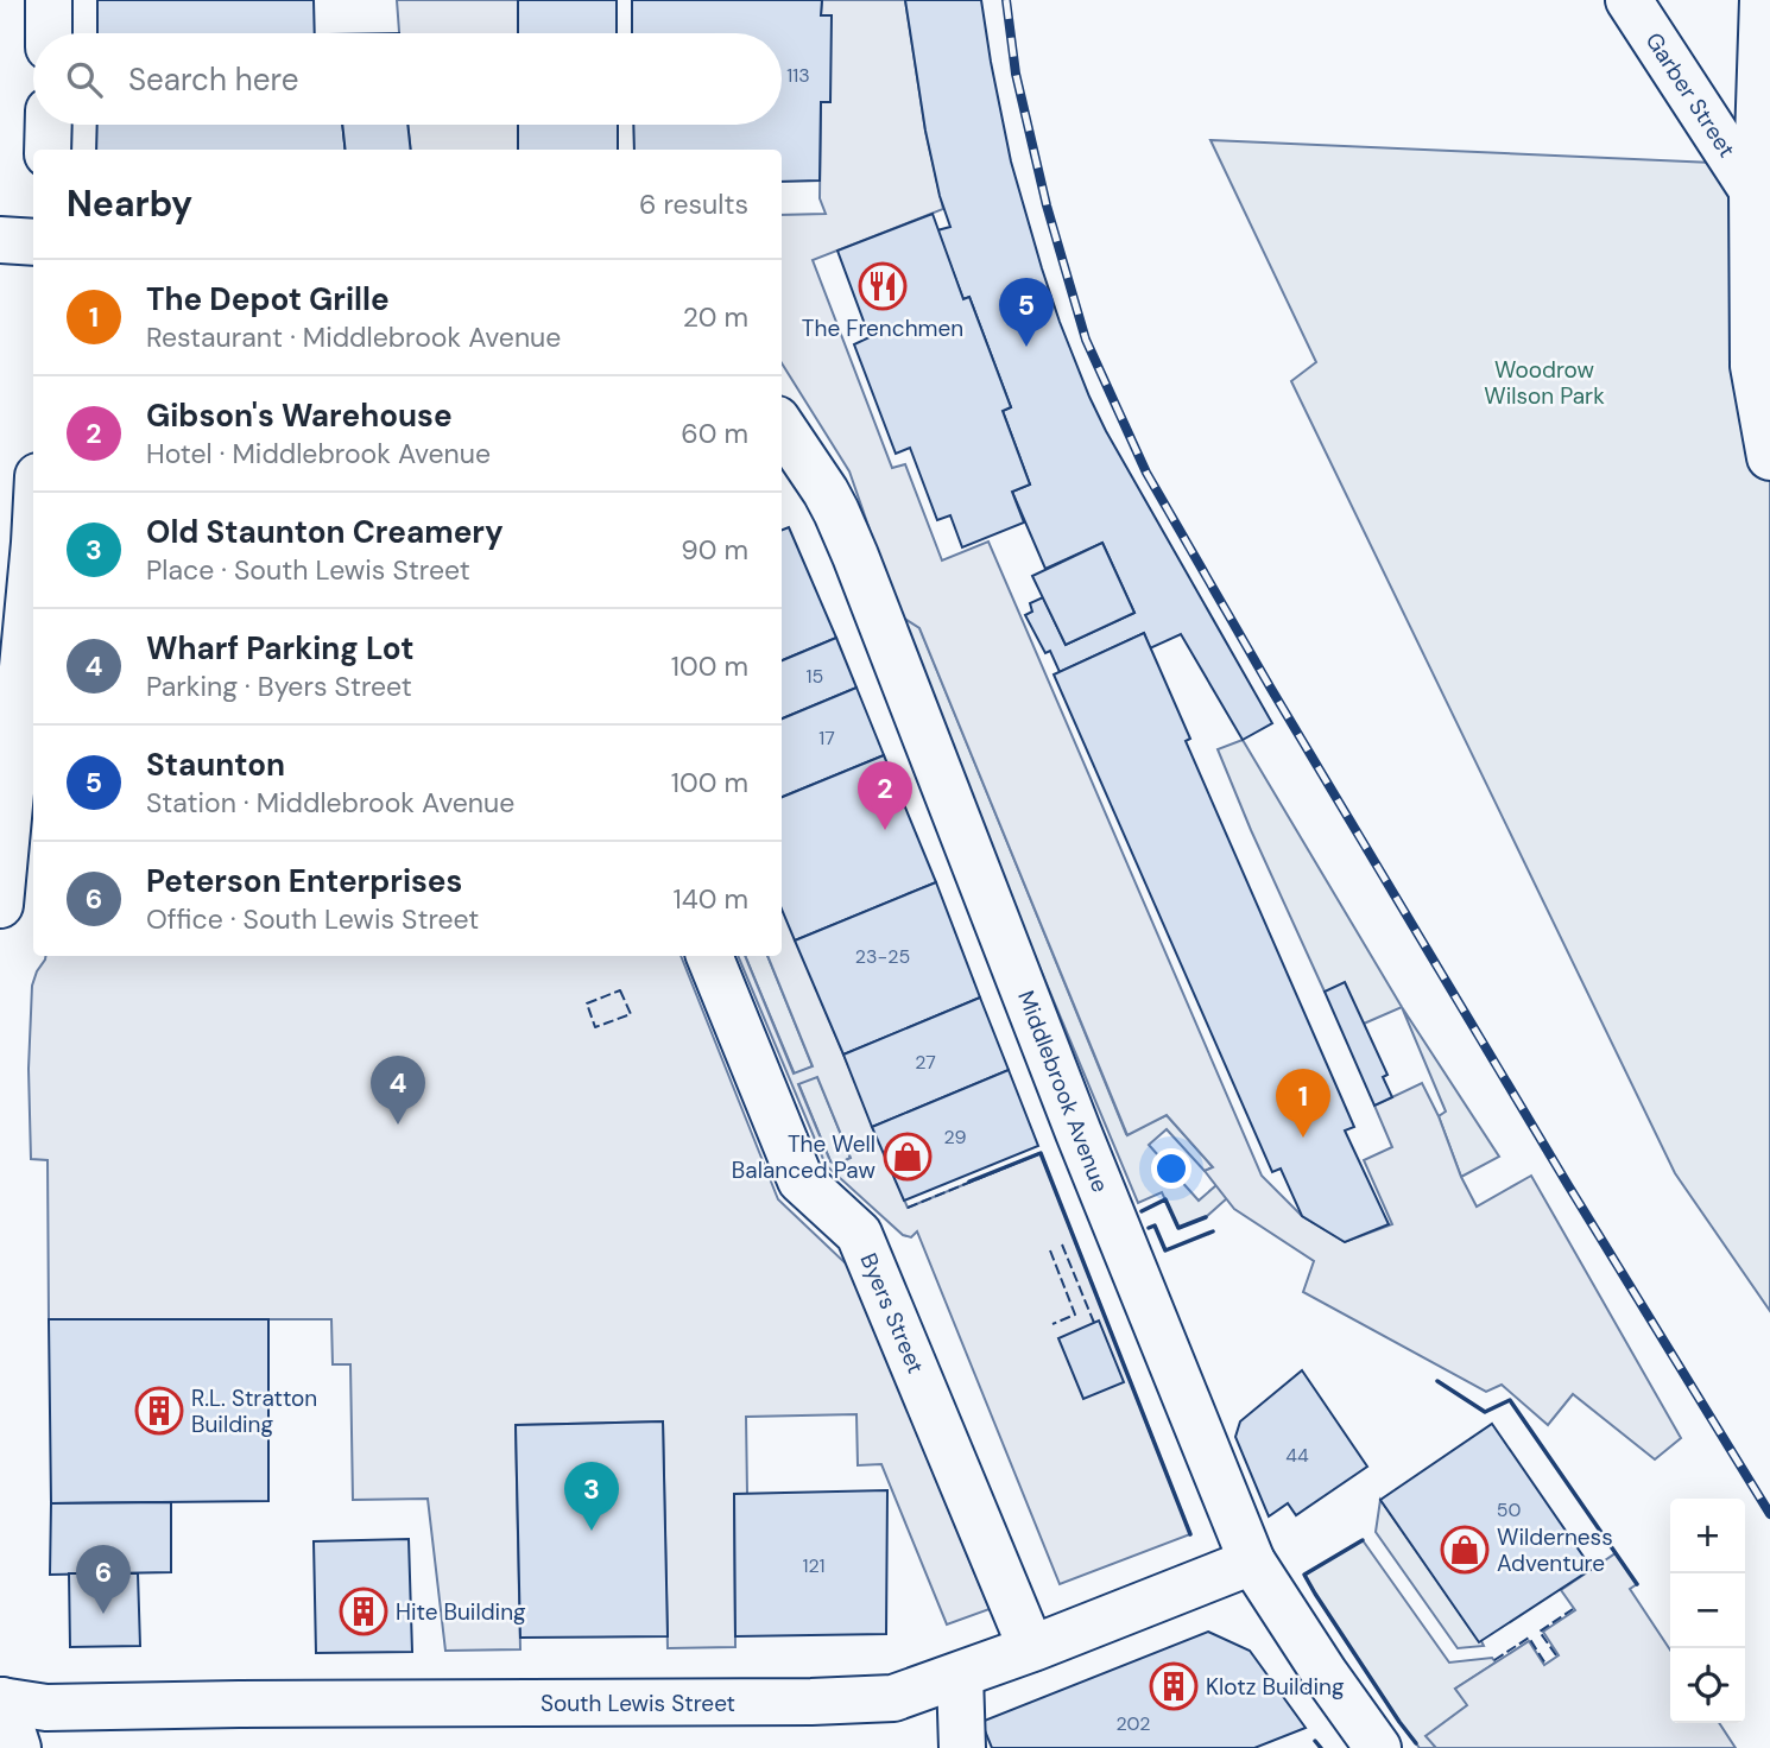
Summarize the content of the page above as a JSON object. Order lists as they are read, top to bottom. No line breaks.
{"streets":{"street":["Garber Street","Middlebrook Avenue","Byers Street","South Lewis Street"]},"crossings":[["Middlebrook Avenue","South Lewis Street"],["Byers Street","South Lewis Street"]],"parks":["Woodrow Wilson Park"],"places":{"restaurant":["The Frenchmen"],"shop":["The Well Balanced Paw","Wilderness Adventure"],"building":["R.L. Stratton Building","Hite Building","Klotz Building"]},"house_numbers":["113","15","17","23-25","27","29","44","50","121","202"],"page":{"search":"Search here","heading":["Nearby","6 results"],"list":[{"mark":"1","name":"The Depot Grille","note":"Restaurant · Middlebrook Avenue","value":"20 m"},{"mark":"2","name":"Gibson's Warehouse","note":"Hotel · Middlebrook Avenue","value":"60 m"},{"mark":"3","name":"Old Staunton Creamery","note":"Place · South Lewis Street","value":"90 m"},{"mark":"4","name":"Wharf Parking Lot","note":"Parking · Byers Street","value":"100 m"},{"mark":"5","name":"Staunton","note":"Station · Middlebrook Avenue","value":"100 m"},{"mark":"6","name":"Peterson Enterprises","note":"Office · South Lewis Street","value":"140 m"}],"pins":["5","2","4","1","3","6"],"map_buttons":["+","−"]}}
